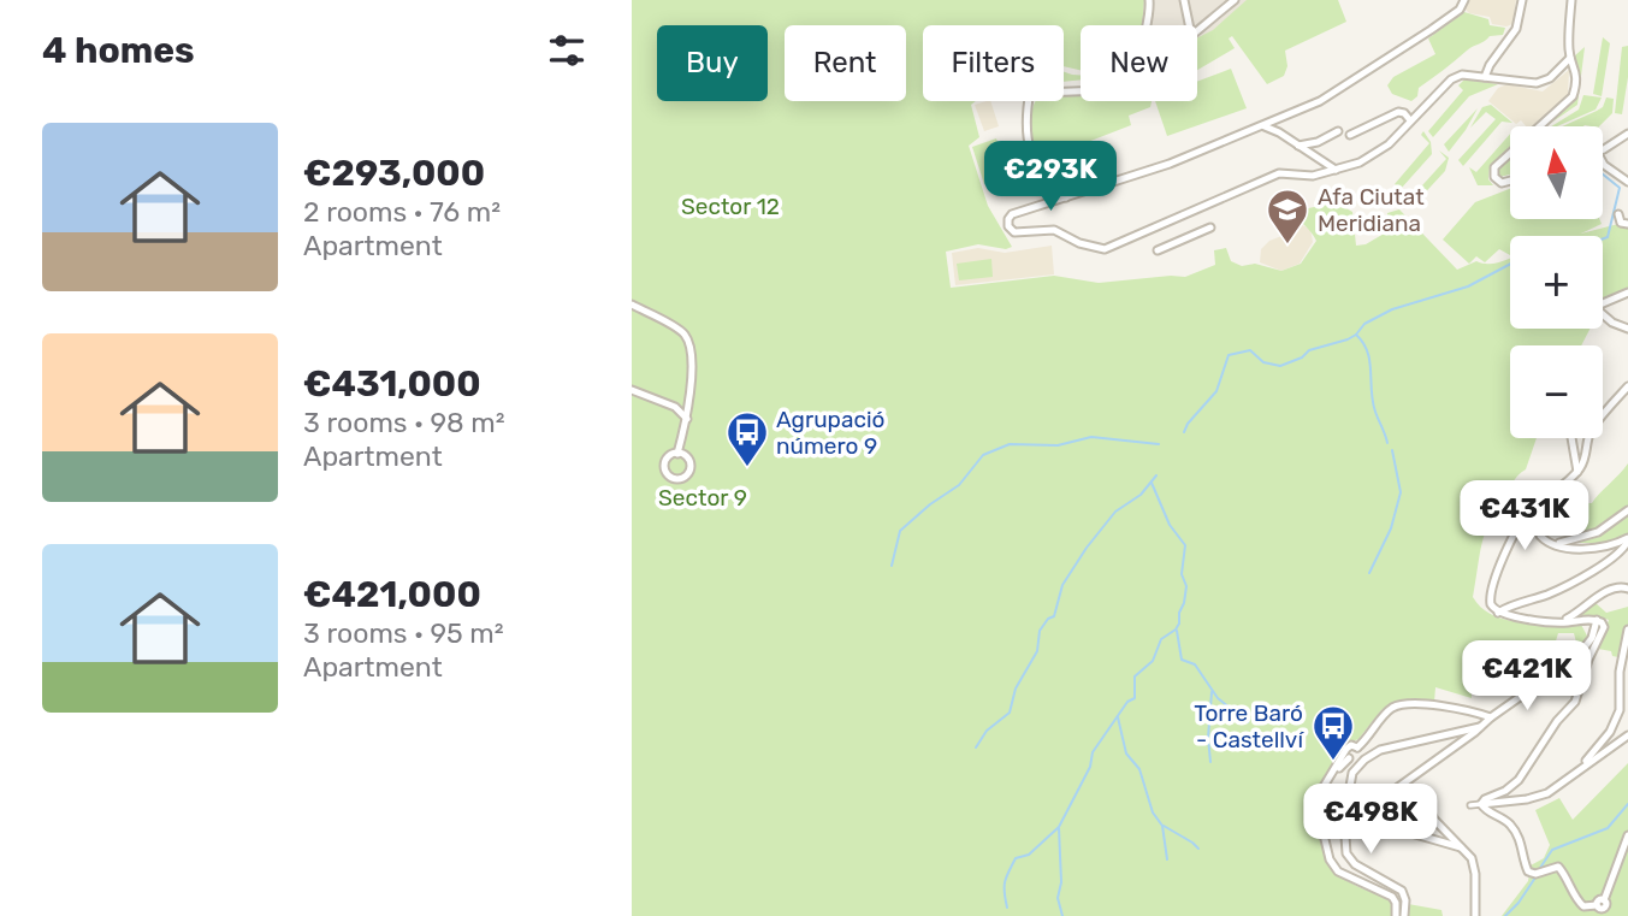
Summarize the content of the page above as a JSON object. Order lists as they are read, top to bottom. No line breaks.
{"parks":["Sector 12","Sector 9"],"places":{"school or university":["Afa Ciutat Meridiana"],"bus stop":["Agrupació número 9","Torre Baró - Castellví"]},"north":"top","page":{"heading":"4 homes","chip":["Buy","Rent","Filters","New"],"list":[{"name":"€293,000","note":"2 rooms · 76 m² · Apartment"},{"name":"€431,000","note":"3 rooms · 98 m² · Apartment"},{"name":"€421,000","note":"3 rooms · 95 m² · Apartment"}],"map_buttons":["+","−"],"price":["€293K","€431K","€421K","€498K"]}}
